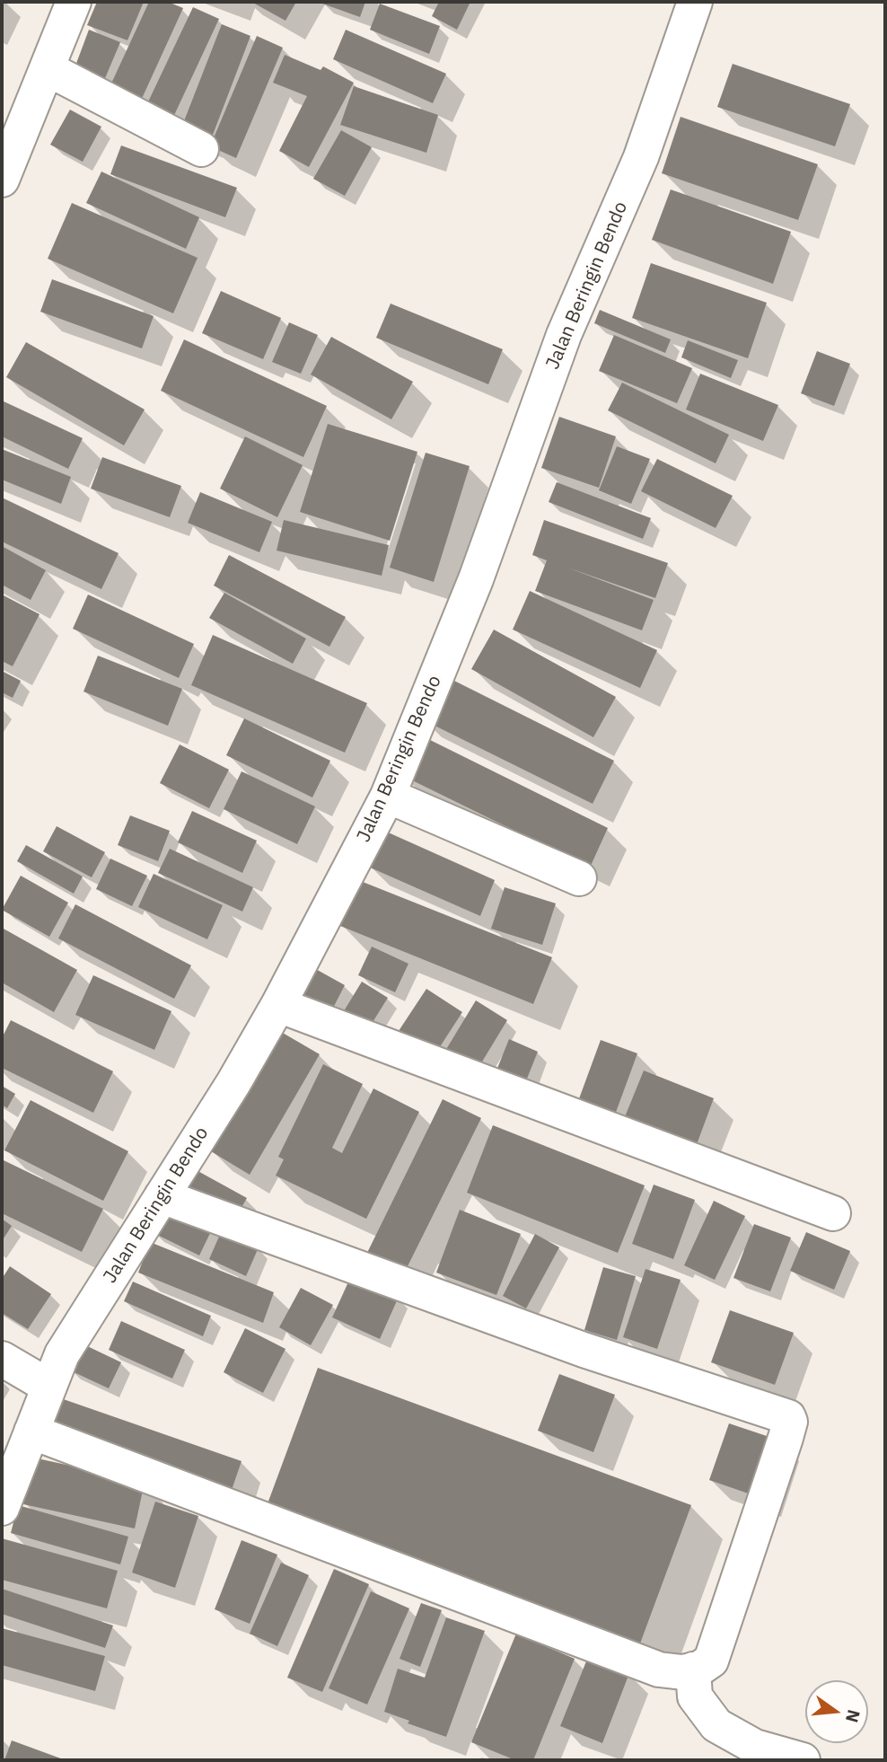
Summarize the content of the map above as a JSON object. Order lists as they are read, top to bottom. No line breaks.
{"streets":{"street":["Jalan Beringin Bendo"]},"north":"right"}
